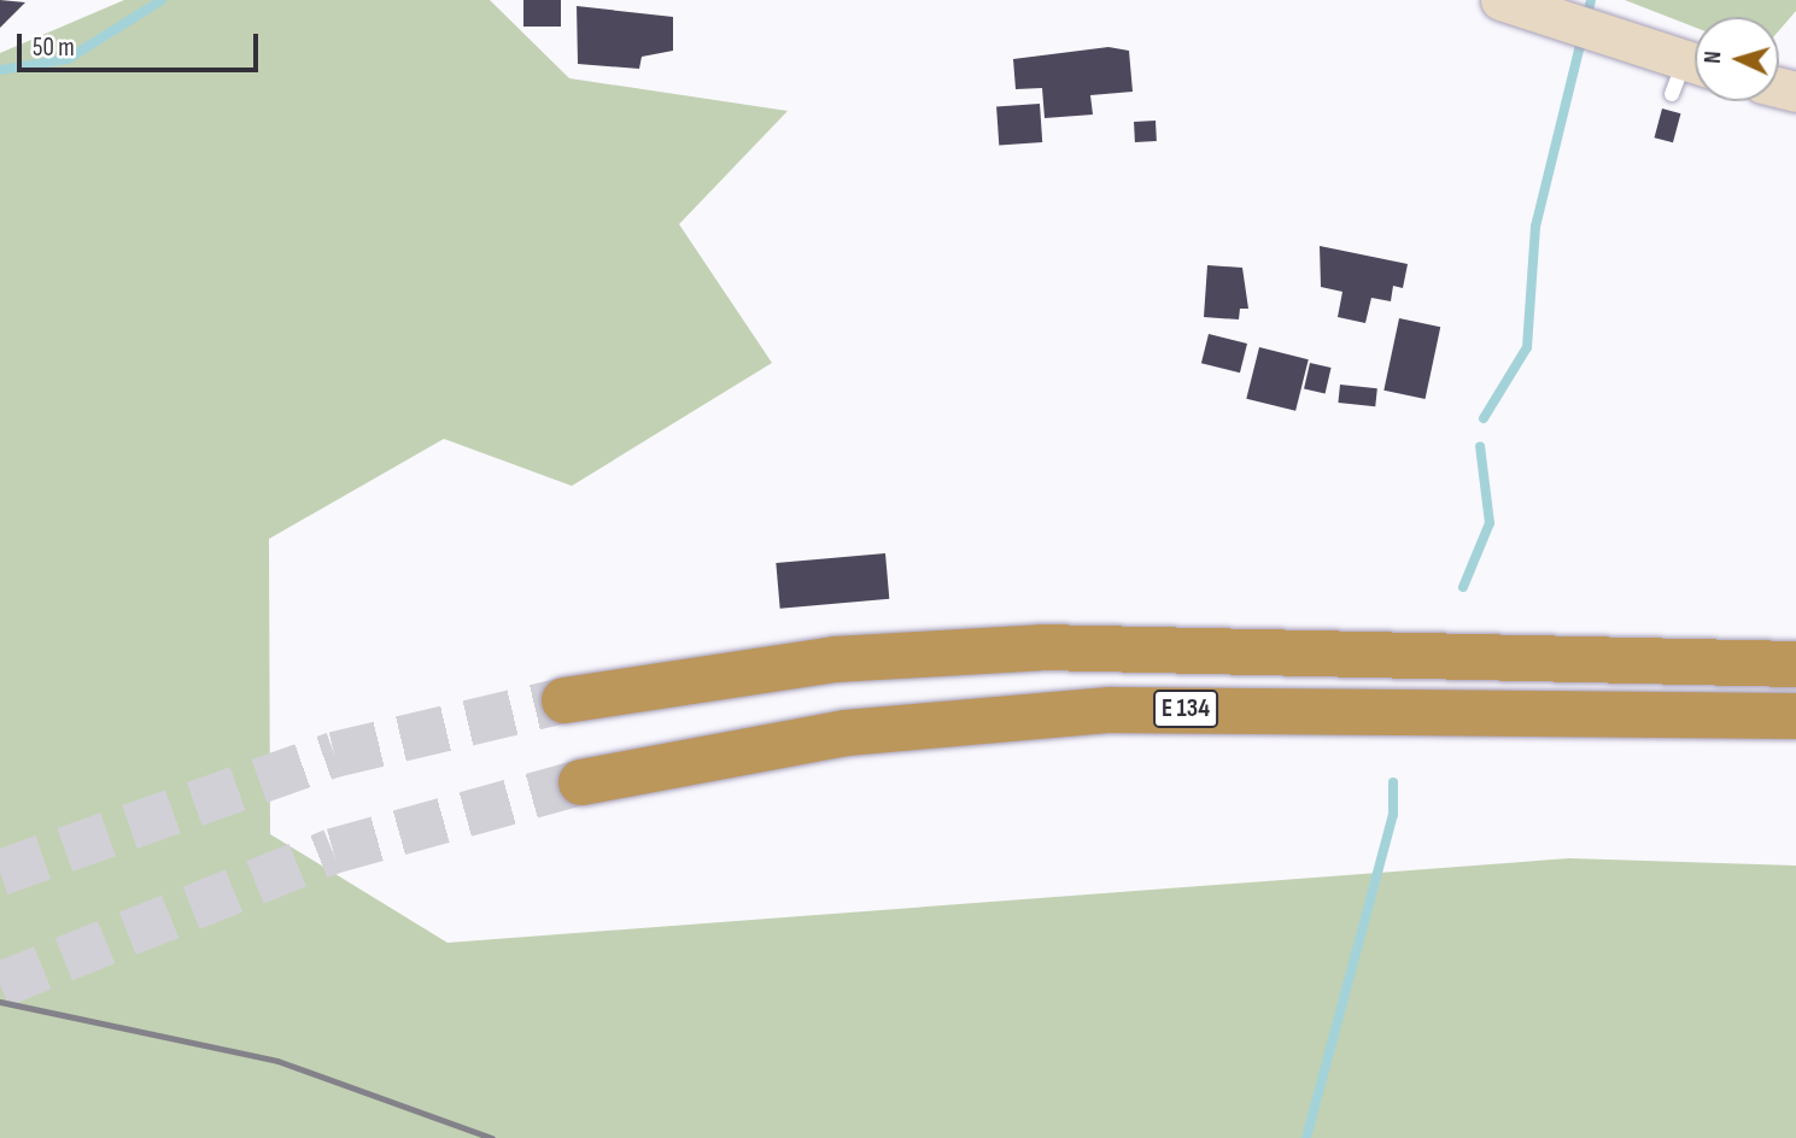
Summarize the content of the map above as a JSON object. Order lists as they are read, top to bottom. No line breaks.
{"streets":{"highway":["E 134"]},"scale_bar":"50 m","north":"left"}
